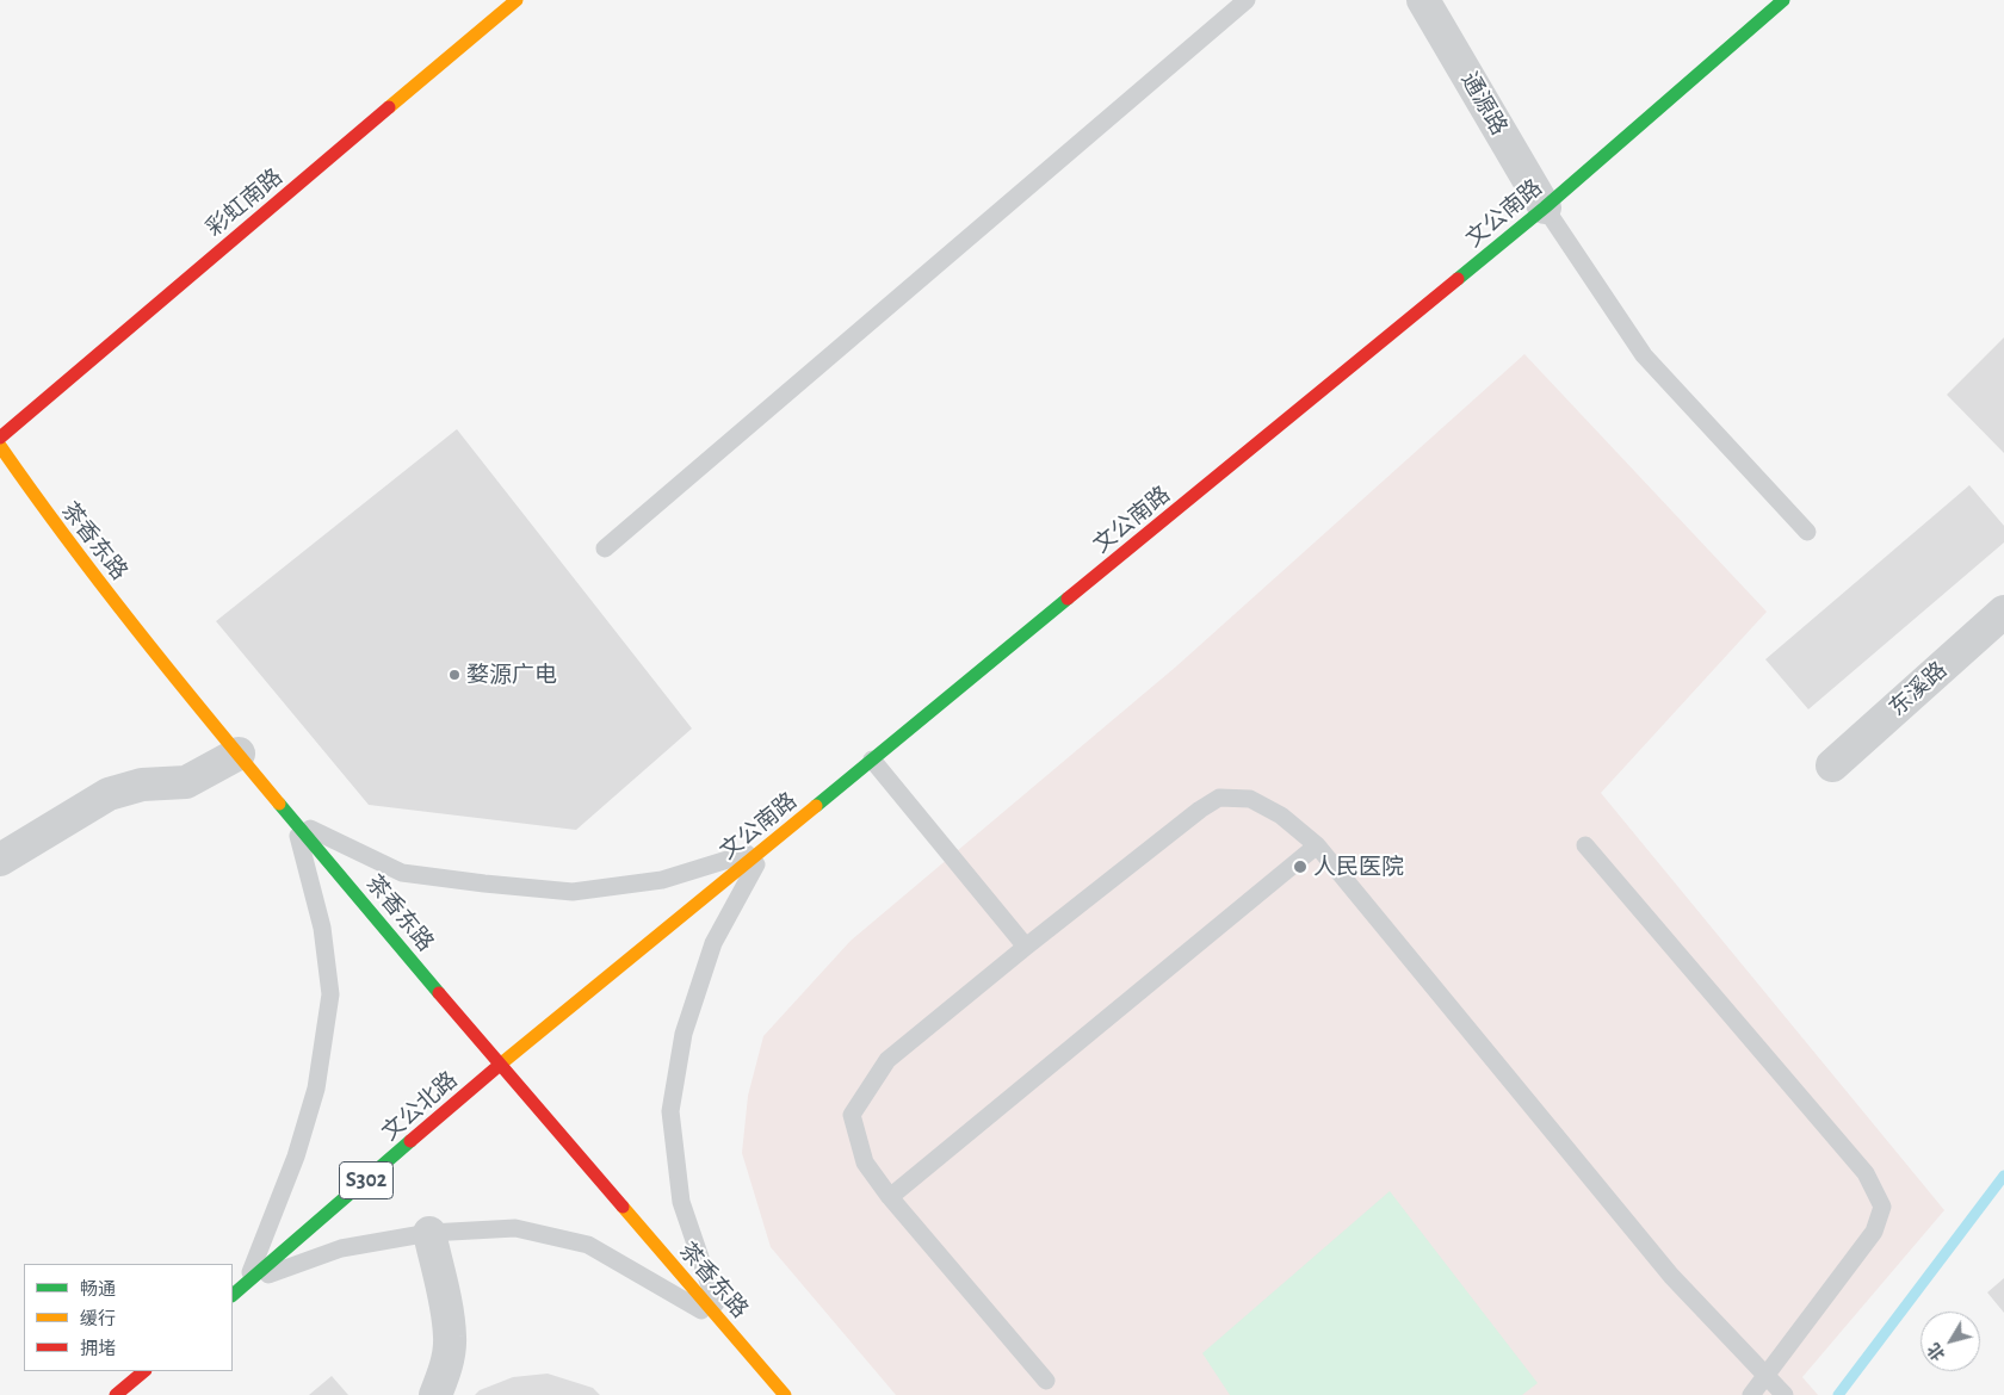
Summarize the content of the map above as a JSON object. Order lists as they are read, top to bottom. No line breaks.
{"streets":{"main road":["彩虹南路","文公南路","茶香东路","文公北路","S302"],"street":["通源路","东溪路"]},"crossings":[["通源路","文公南路"],["文公南路","茶香东路"],["文公南路","文公北路"],["茶香东路","文公北路"]],"places":["婺源广电","人民医院"],"legend":["畅通","缓行","拥堵"],"north":"bottom left"}
